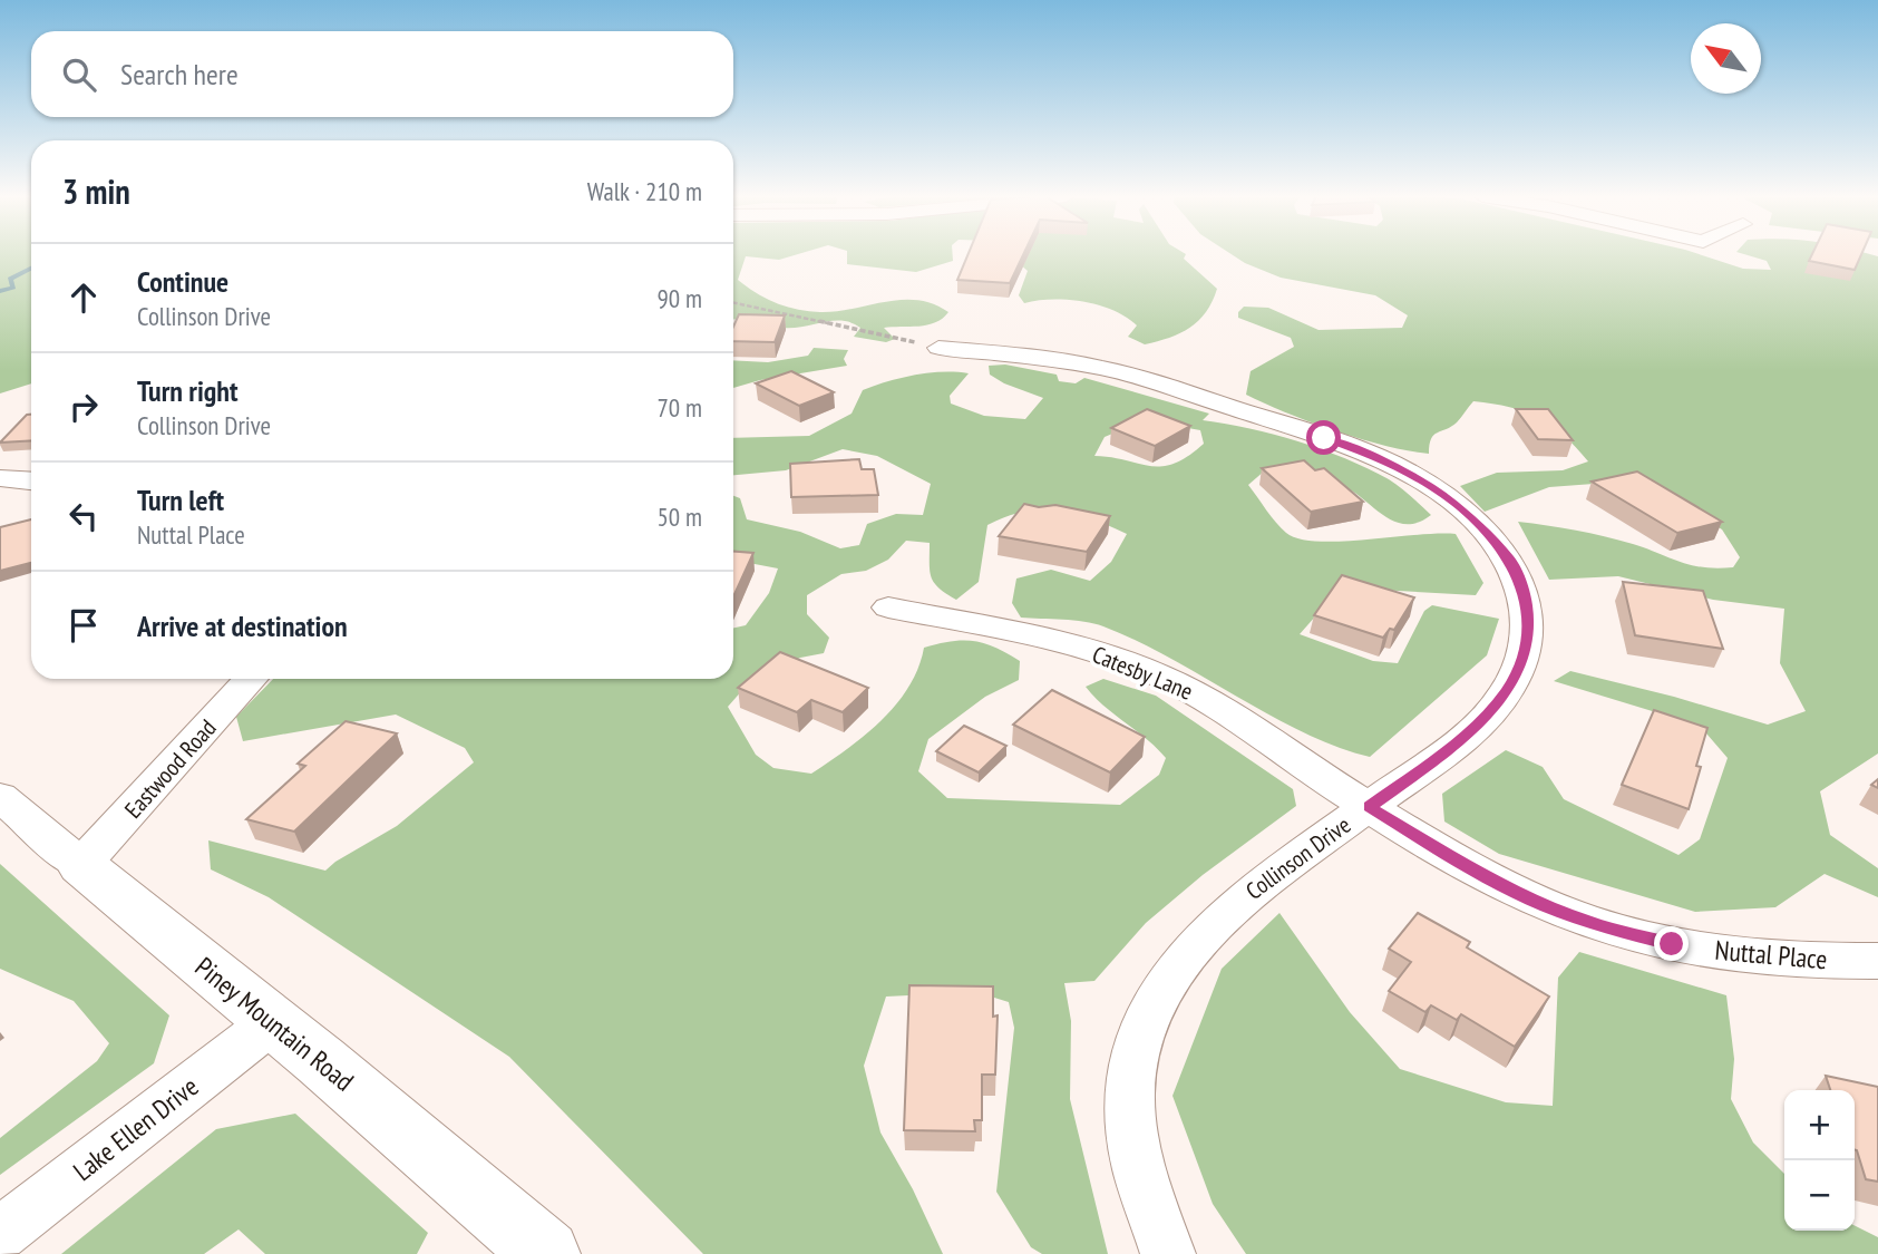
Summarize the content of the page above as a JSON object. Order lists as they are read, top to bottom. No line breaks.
{"streets":{"street":["Catesby Lane","Eastwood Road","Collinson Drive","Nuttal Place","Piney Mountain Road","Lake Ellen Drive"]},"crossings":[["Catesby Lane","Collinson Drive"],["Catesby Lane","Nuttal Place"],["Eastwood Road","Piney Mountain Road"],["Collinson Drive","Nuttal Place"],["Piney Mountain Road","Lake Ellen Drive"]],"north":"top left","page":{"search":"Search here","heading":["3 min","Walk · 210 m"],"list":[["Continue","Collinson Drive","90 m"],["Turn right","Collinson Drive","70 m"],["Turn left","Nuttal Place","50 m"],"Arrive at destination"],"map_buttons":["+","−"]}}
